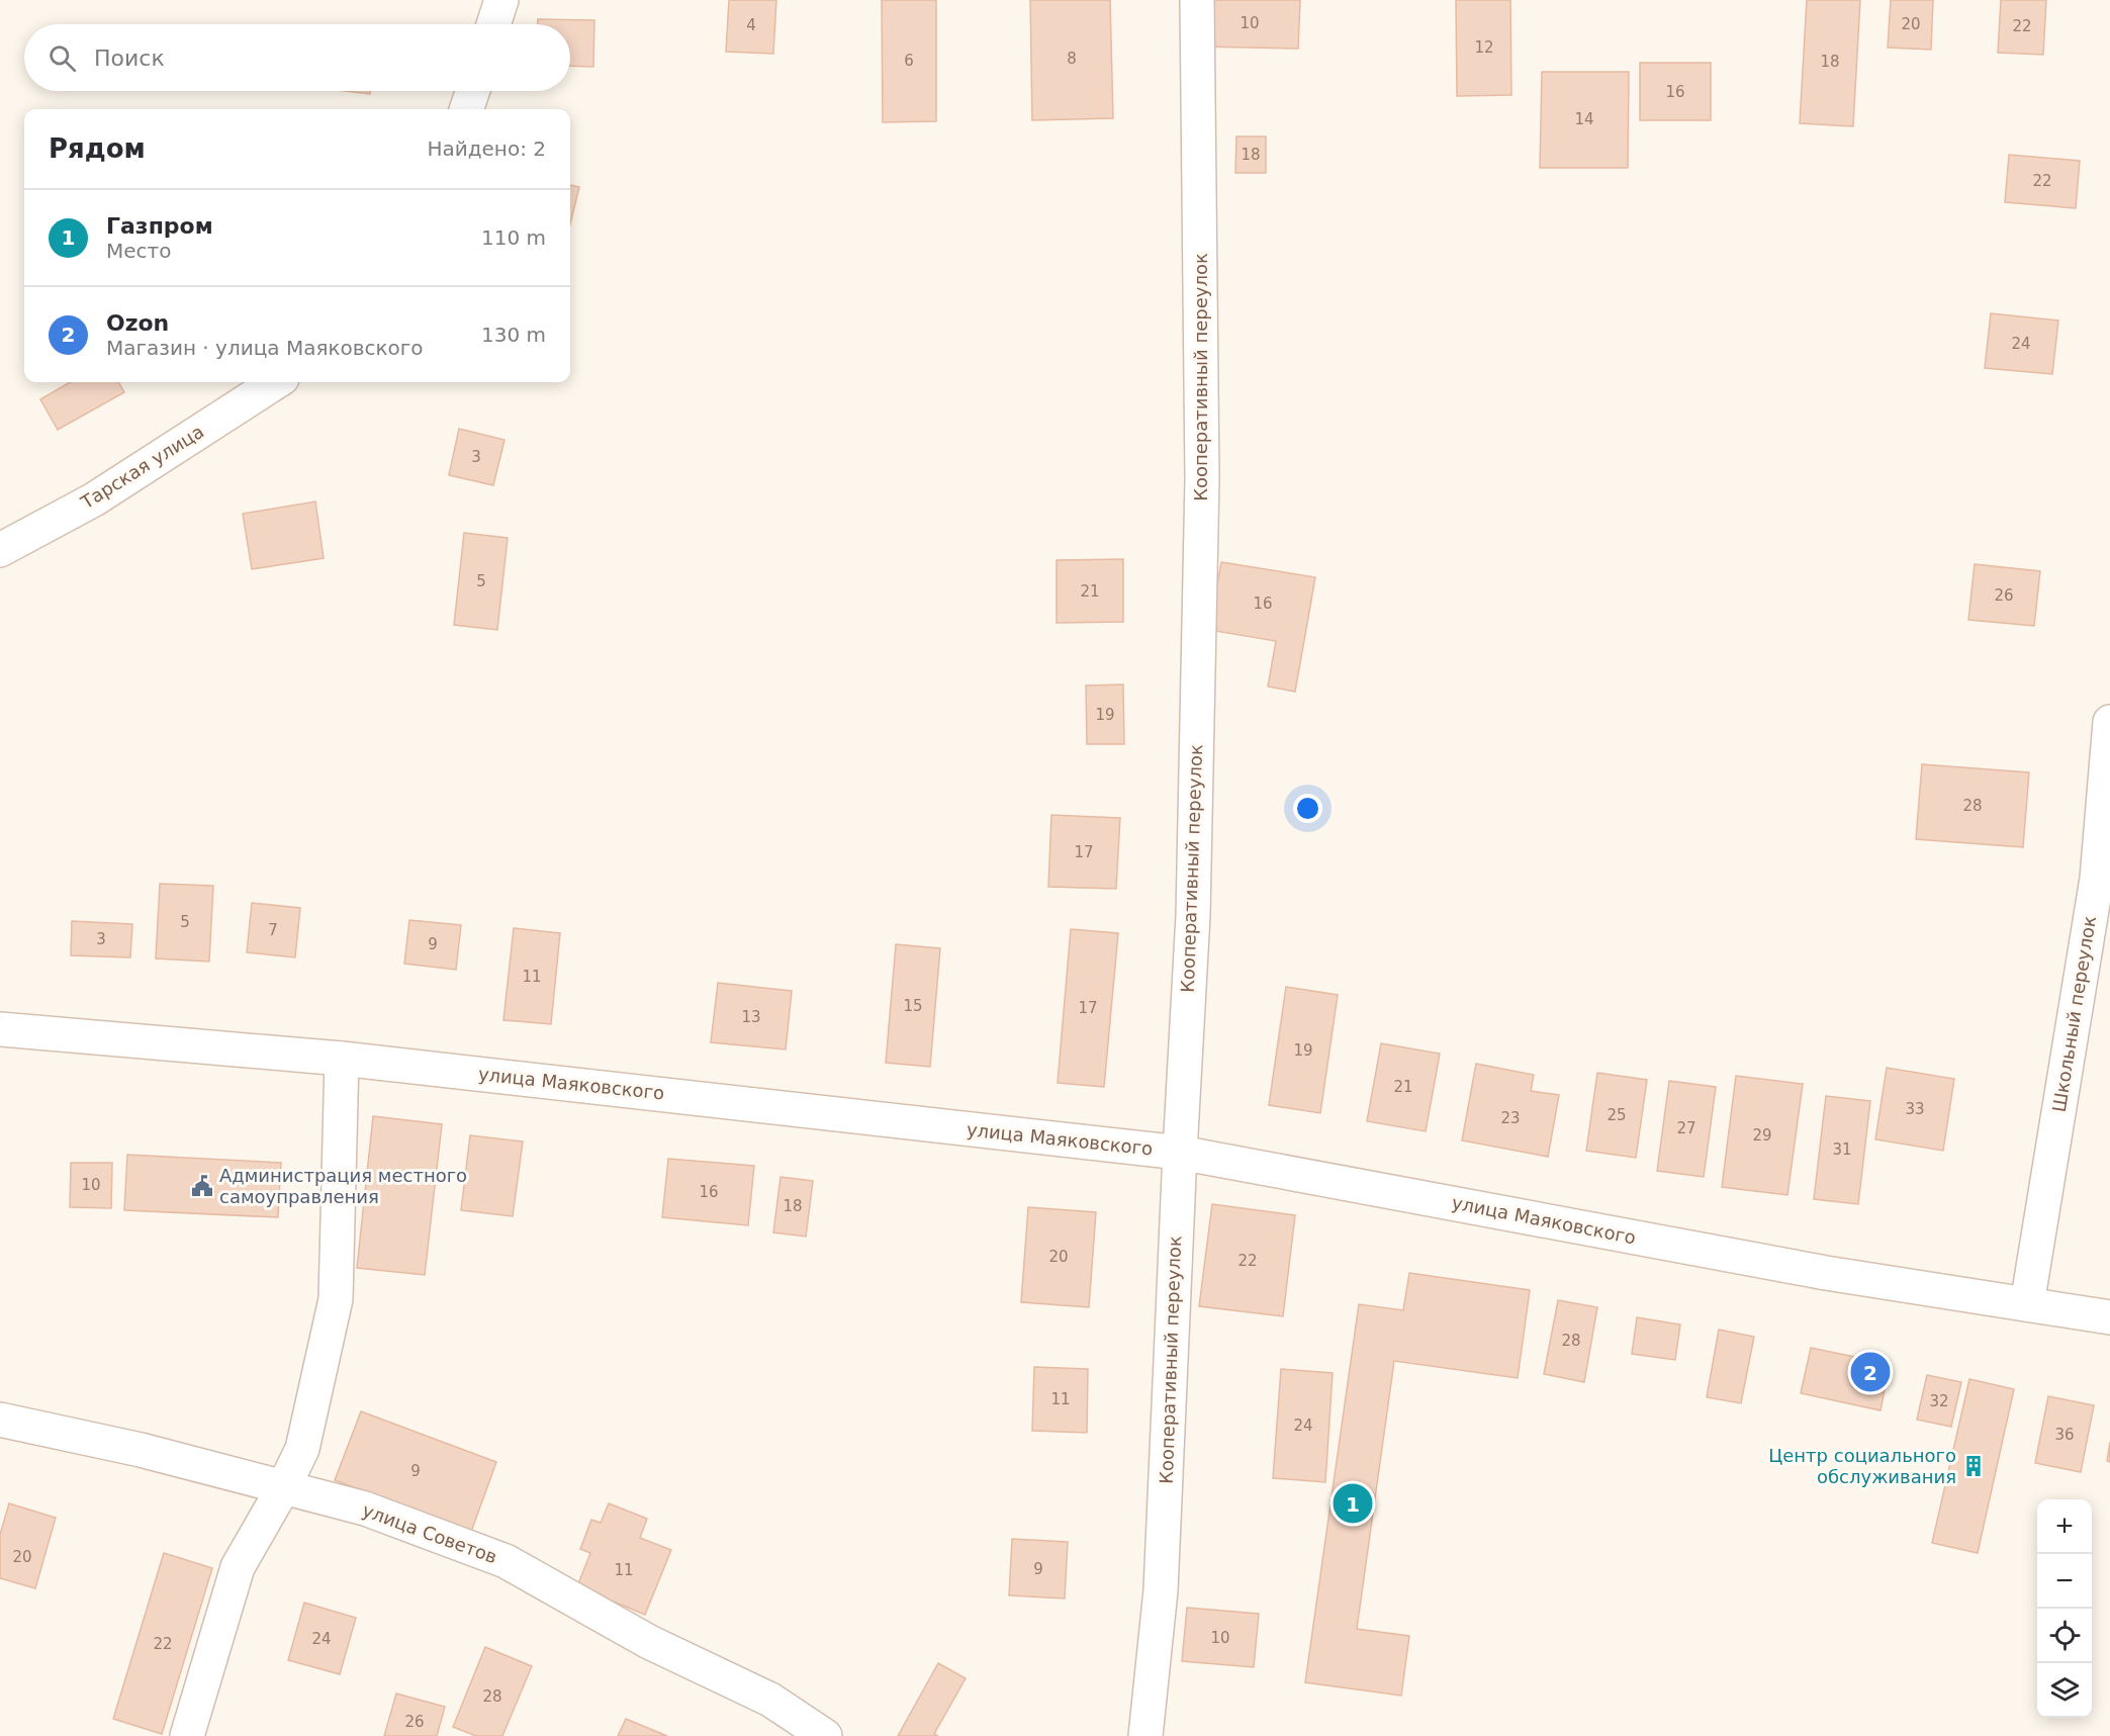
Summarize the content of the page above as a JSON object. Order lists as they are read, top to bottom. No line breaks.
{"streets":{"street":["Кооперативный переулок","Тарская улица","Школьный переулок","улица Маяковского","улица Советов"]},"crossings":[["Кооперативный переулок","улица Маяковского"],["Школьный переулок","улица Маяковского"]],"places":{"public building":["Администрация местного самоуправления"],"building":["Центр социального обслуживания"]},"house_numbers":["10","20","4","22","12","8","6","18","16","14","18","22","24","3","5","21","26","16","19","28","17","5","7","3","9","11","15","17","13","19","21","33","25","23","27","29","31","10","16","18","20","22","28","11","32","24","36","9","20","9","11","10","24","22","28","26"],"page":{"search":"Поиск","heading":["Рядом","Найдено: 2"],"list":[{"mark":"1","name":"Газпром","note":"Место","value":"110 m"},{"mark":"2","name":"Ozon","note":"Магазин · улица Маяковского","value":"130 m"}],"pins":["2","1"],"map_buttons":["+","−"]}}
